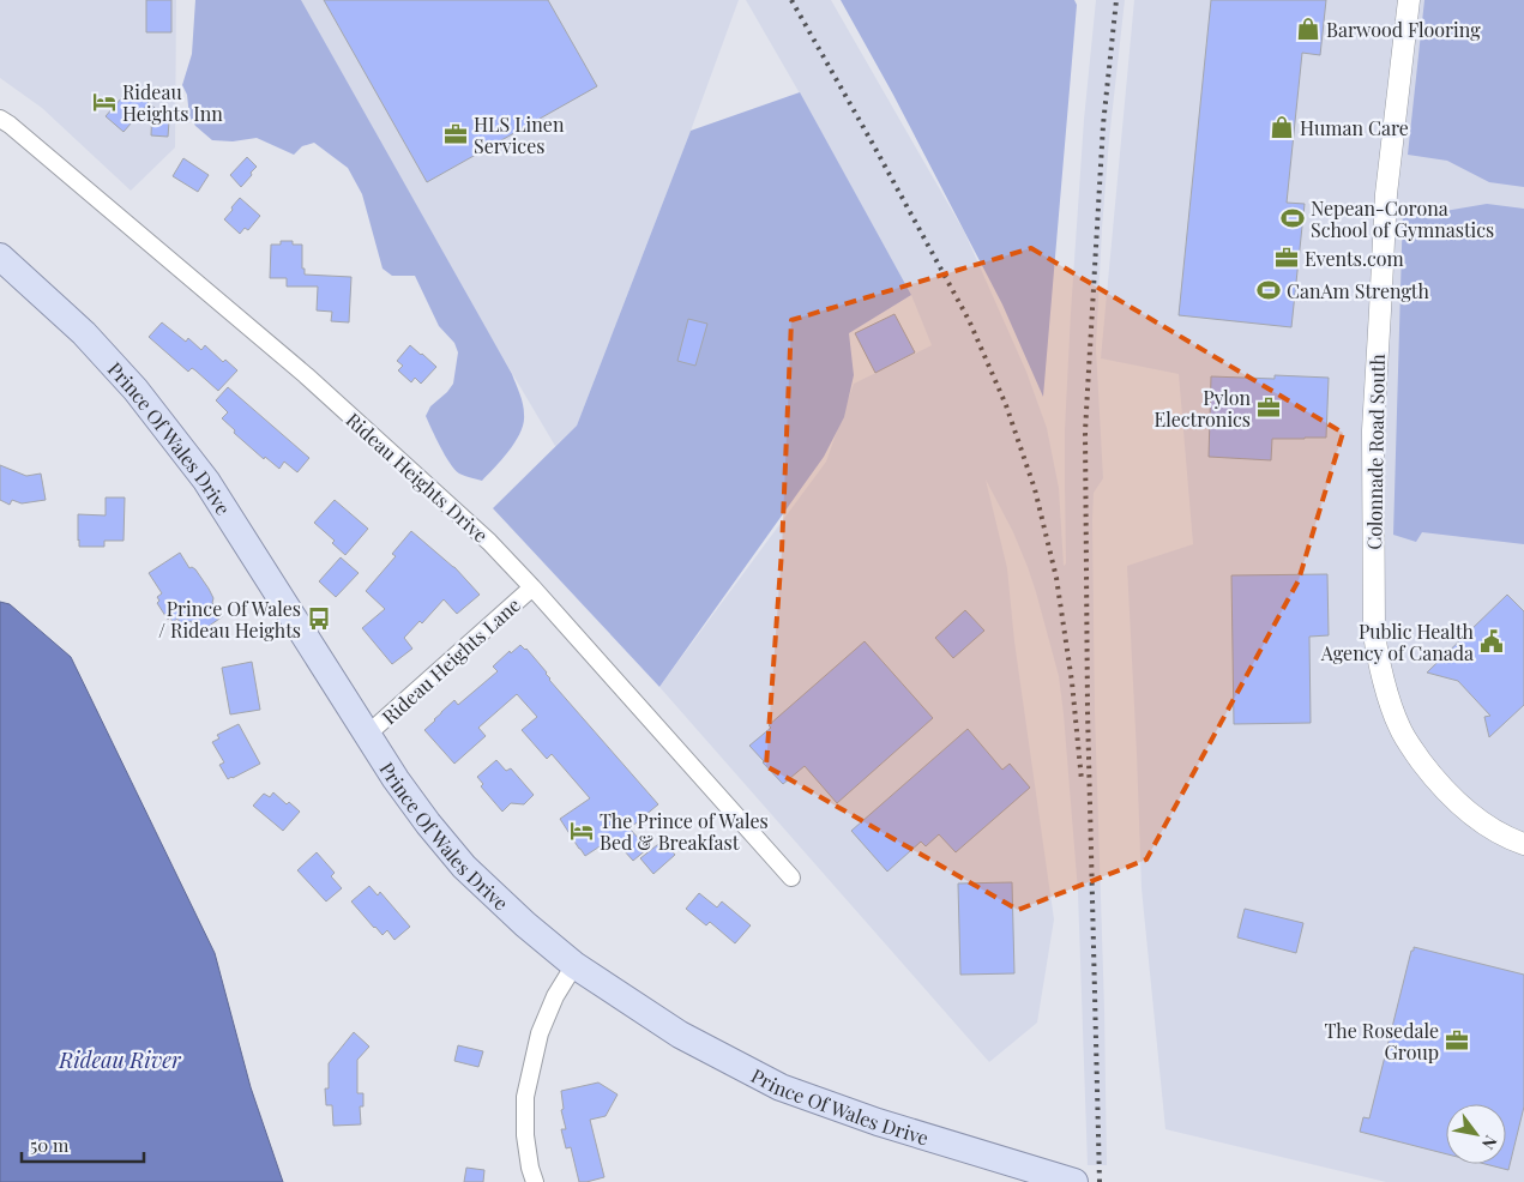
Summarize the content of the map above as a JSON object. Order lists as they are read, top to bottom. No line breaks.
{"streets":{"main road":["Prince Of Wales Drive"],"street":["Colonnade Road South","Rideau Heights Drive","Rideau Heights Lane"]},"crossings":[["Prince Of Wales Drive","Rideau Heights Lane"],["Rideau Heights Drive","Rideau Heights Lane"]],"water":["Rideau River"],"places":{"shop":["Barwood Flooring","Human Care"],"hotel":["Rideau Heights Inn","The Prince of Wales Bed & Breakfast"],"office":["HLS Linen Services","Events.com","Pylon Electronics","The Rosedale Group"],"sports":["Nepean-Corona School of Gymnastics","CanAm Strength"],"bus stop":["Prince Of Wales / Rideau Heights"],"public building":["Public Health Agency of Canada"]},"scale_bar":"50 m","north":"bottom right"}
